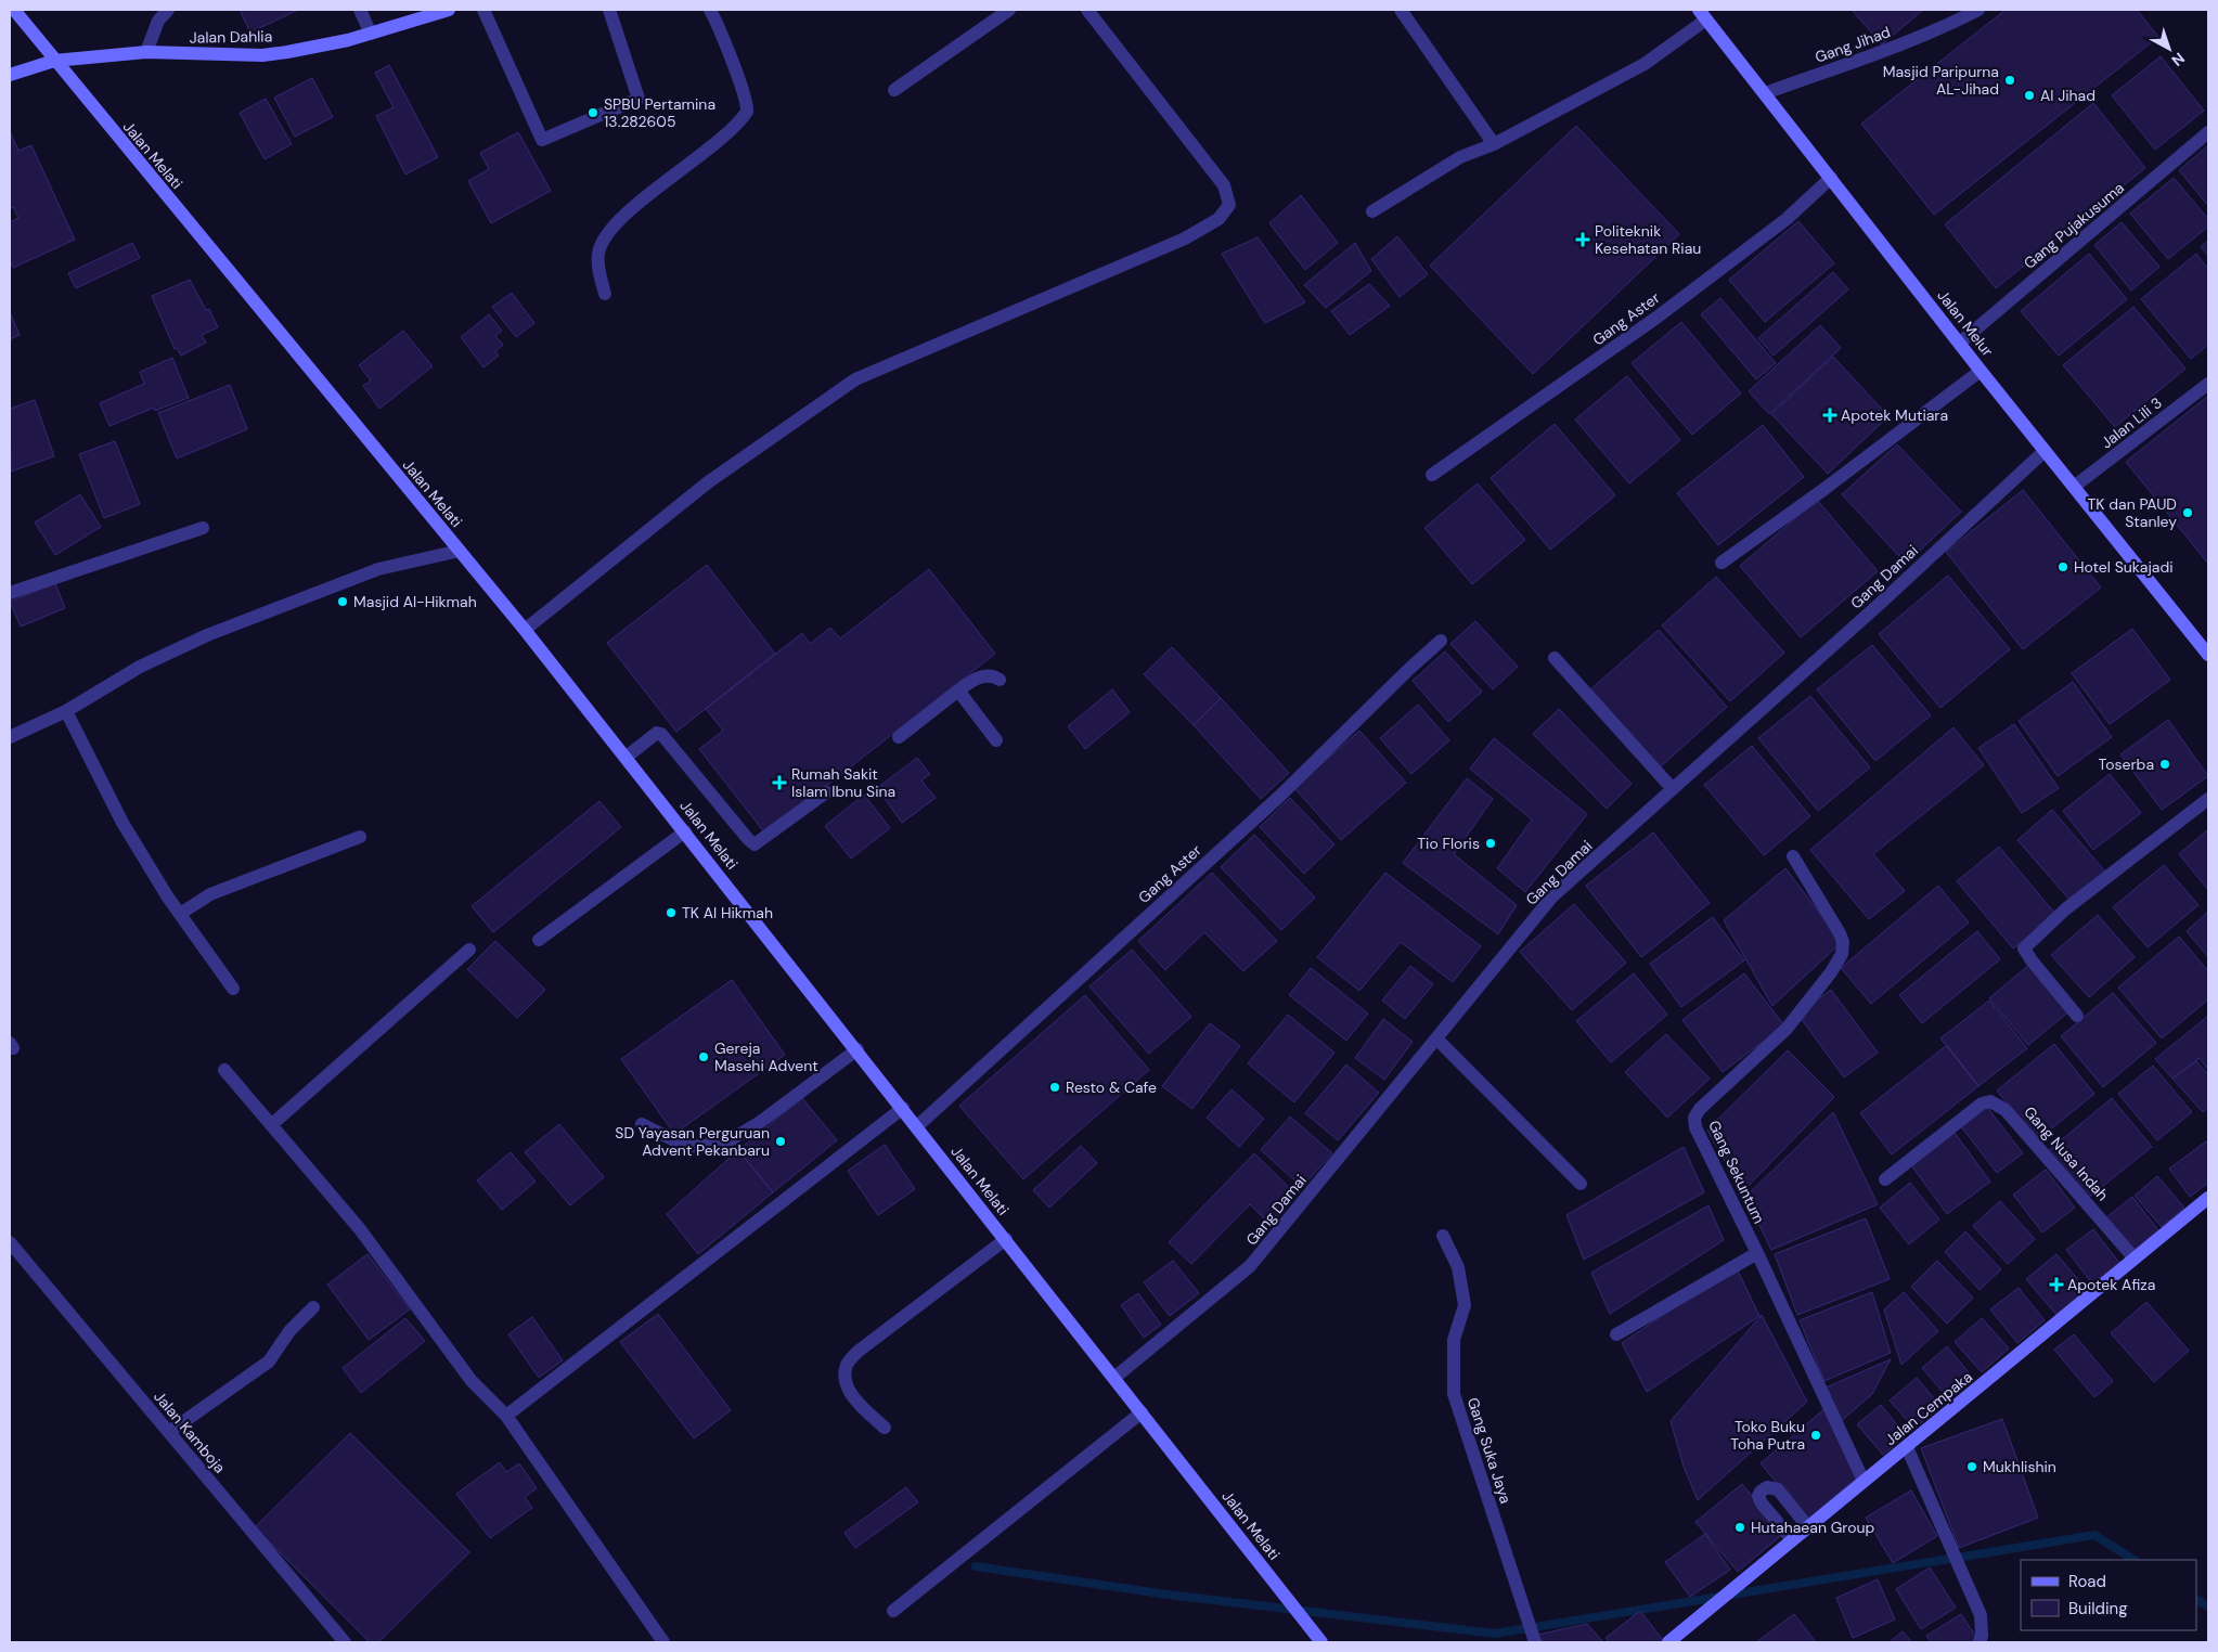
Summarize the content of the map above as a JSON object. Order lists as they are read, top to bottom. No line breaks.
{"streets":{"street":["Jalan Dahlia","Gang Jihad","Jalan Melati","Gang Pujakusuma","Gang Aster","Jalan Melur","Jalan Lili 3","Gang Damai","Gang Nusa Indah","Gang Sekuntum","Jalan Cempaka","Jalan Kamboja","Gang Suka Jaya"]},"crossings":[["Jalan Dahlia","Jalan Melati"],["Gang Jihad","Jalan Melur"],["Jalan Melati","Gang Aster"],["Jalan Melati","Gang Damai"],["Gang Pujakusuma","Jalan Melur"],["Gang Aster","Jalan Melur"],["Jalan Melur","Jalan Lili 3"],["Jalan Melur","Gang Damai"],["Gang Nusa Indah","Jalan Cempaka"],["Gang Sekuntum","Jalan Cempaka"]],"places":{"other":["Masjid Paripurna AL-Jihad","Al Jihad","SPBU Pertamina 13.282605","TK dan PAUD Stanley","Hotel Sukajadi","Masjid Al-Hikmah","Toserba","Tio Floris","TK Al Hikmah","Gereja Masehi Advent","Resto & Cafe","SD Yayasan Perguruan Advent Pekanbaru","Toko Buku Toha Putra","Mukhlishin","Hutahaean Group"],"health":["Politeknik Kesehatan Riau","Apotek Mutiara","Rumah Sakit Islam Ibnu Sina","Apotek Afiza"]},"legend":["Road","Building"],"north":"bottom right"}
